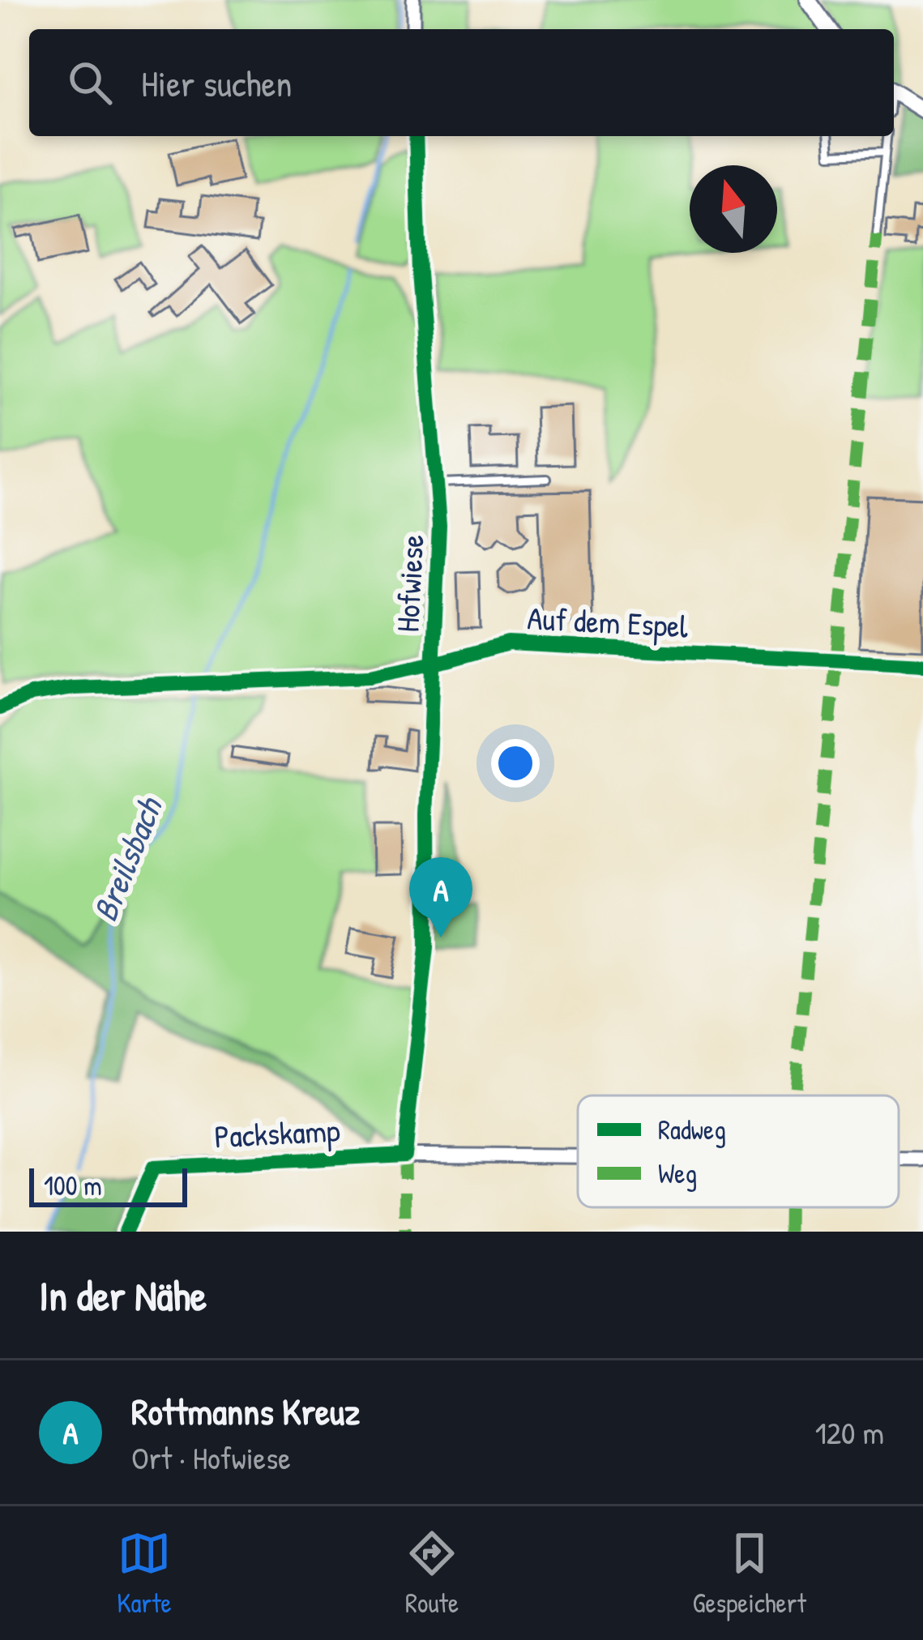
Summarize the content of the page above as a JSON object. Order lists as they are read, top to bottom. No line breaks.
{"streets":{"street":["Hofwiese","Auf dem Espel","Packskamp"]},"crossings":[["Hofwiese","Auf dem Espel"],["Hofwiese","Packskamp"]],"water":["Breilsbach"],"legend":["Radweg","Weg"],"scale_bar":"100 m","north":"top","page":{"search":"Hier suchen","pins":"A","scale":"100 m","heading":"In der Nähe","list":[{"mark":"A","name":"Rottmanns Kreuz","note":"Ort · Hofwiese","value":"120 m"}],"nav":["Karte","Route","Gespeichert"]}}
